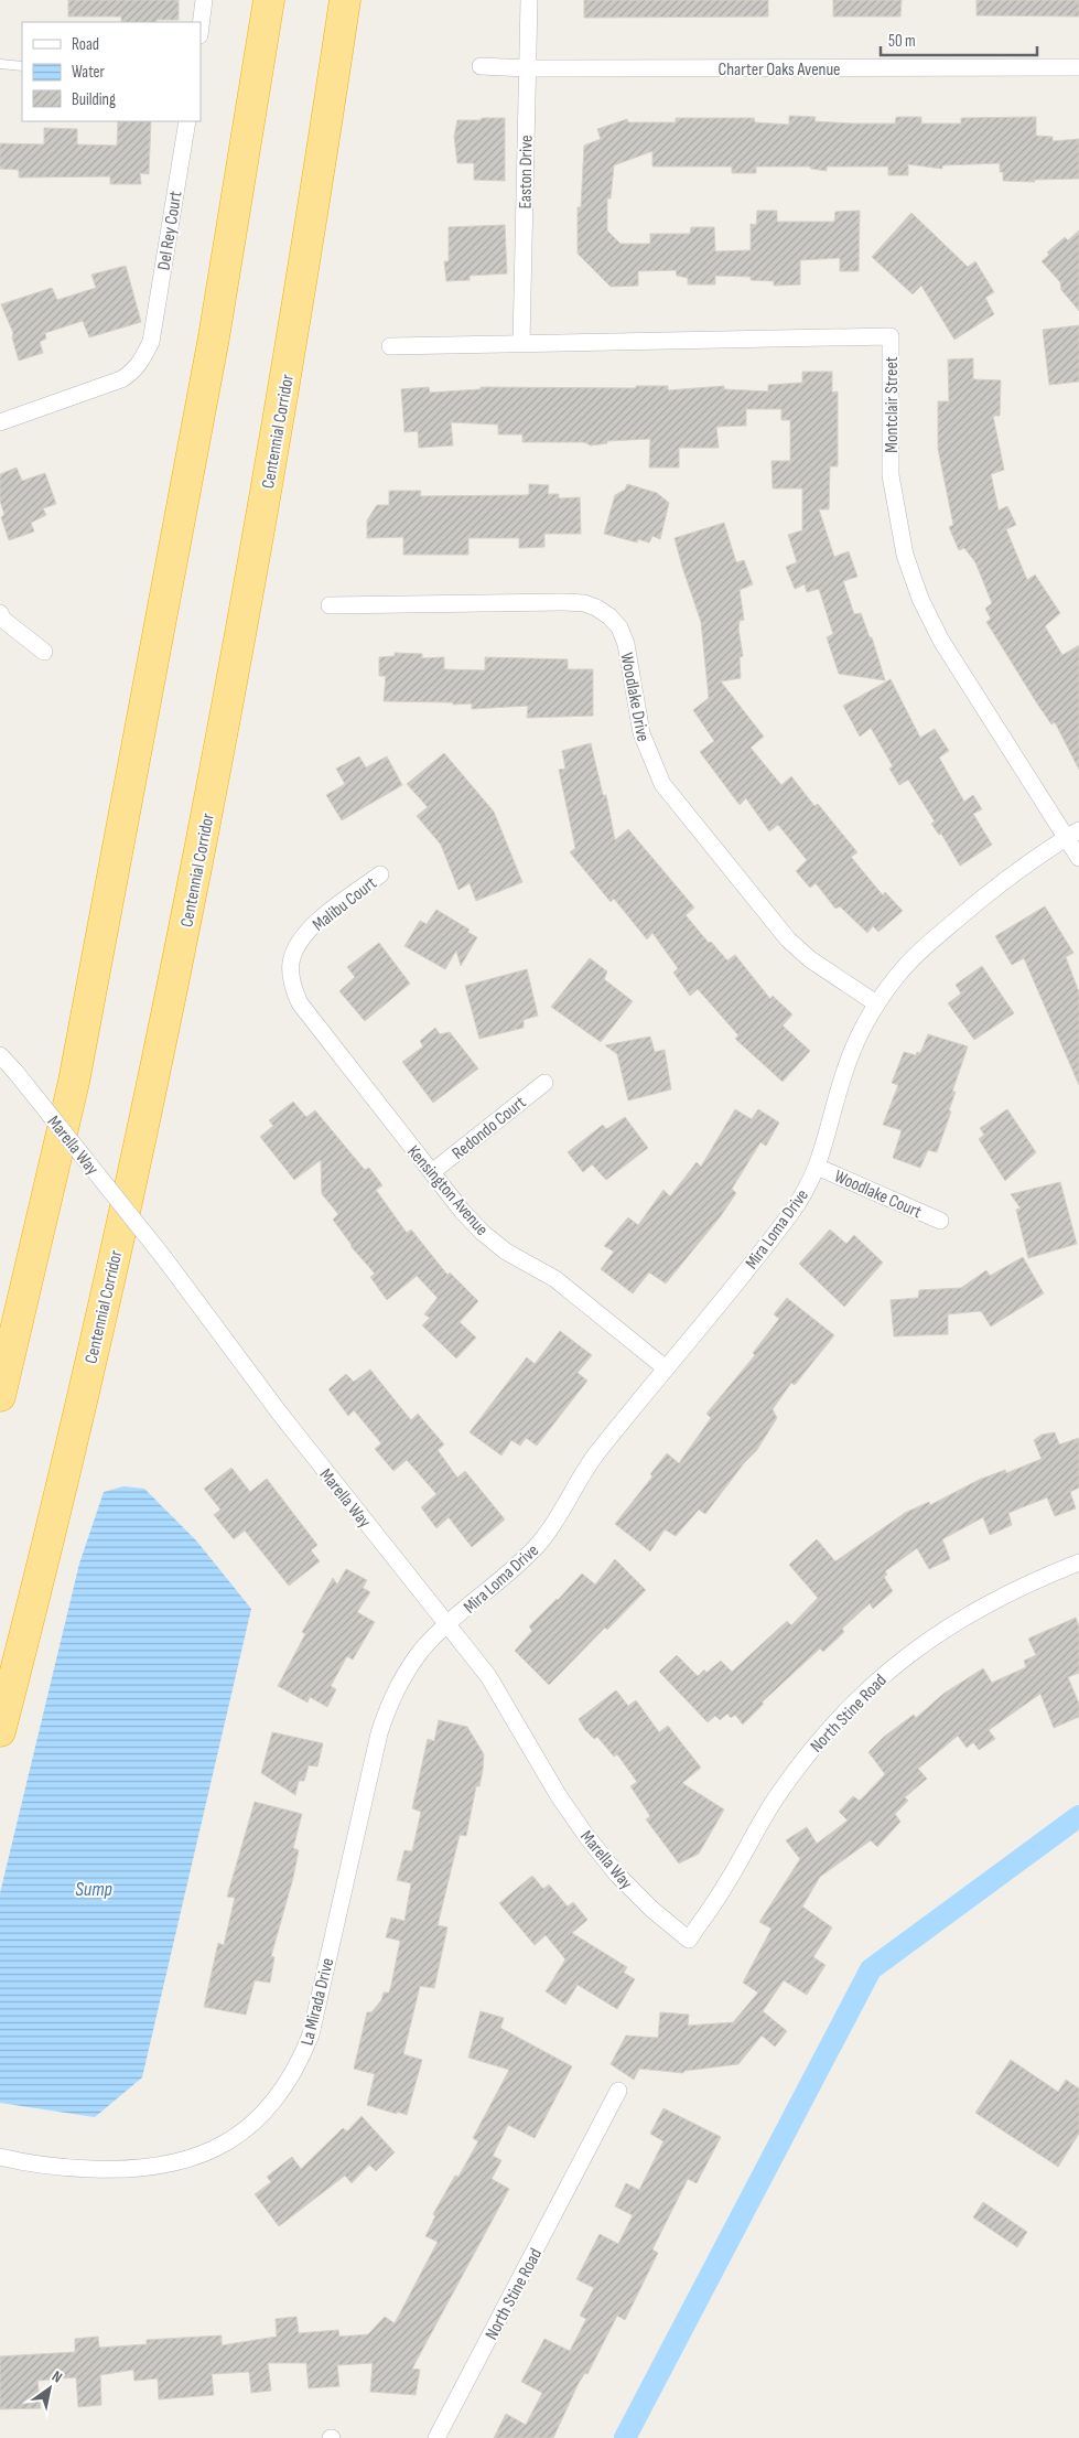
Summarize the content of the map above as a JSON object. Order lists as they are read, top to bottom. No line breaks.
{"streets":{"highway":["Centennial Corridor"],"street":["Charter Oaks Avenue","Easton Drive","Del Rey Court","Montclair Street","Woodlake Drive","Malibu Court","Redondo Court","Marella Way","Kensington Avenue","Woodlake Court","Mira Loma Drive","North Stine Road","La Mirada Drive"]},"crossings":[["Charter Oaks Avenue","Easton Drive"],["Easton Drive","Montclair Street"],["Montclair Street","Mira Loma Drive"],["Woodlake Drive","Mira Loma Drive"],["Malibu Court","Kensington Avenue"],["Redondo Court","Kensington Avenue"],["Marella Way","Mira Loma Drive"],["Marella Way","North Stine Road"],["Marella Way","La Mirada Drive"],["Kensington Avenue","Mira Loma Drive"],["Woodlake Court","Mira Loma Drive"],["Mira Loma Drive","La Mirada Drive"]],"water":["Sump"],"legend":["Road","Water","Building"],"scale_bar":"50 m","north":"top right"}
